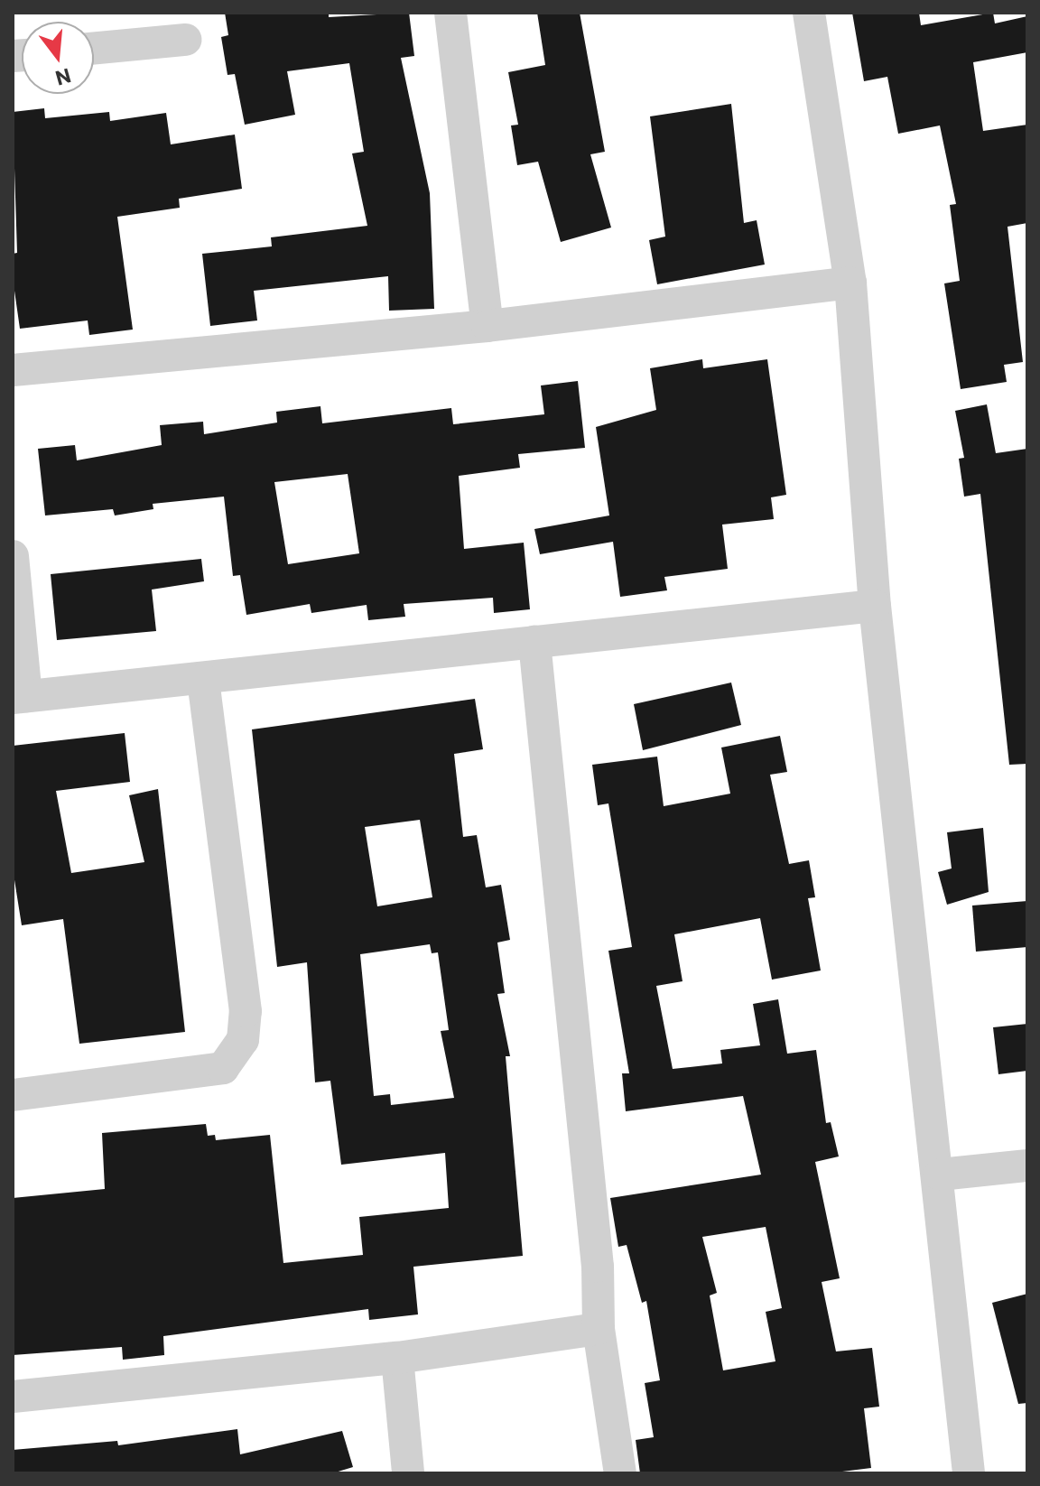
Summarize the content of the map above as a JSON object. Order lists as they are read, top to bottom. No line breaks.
{"north":"bottom"}
